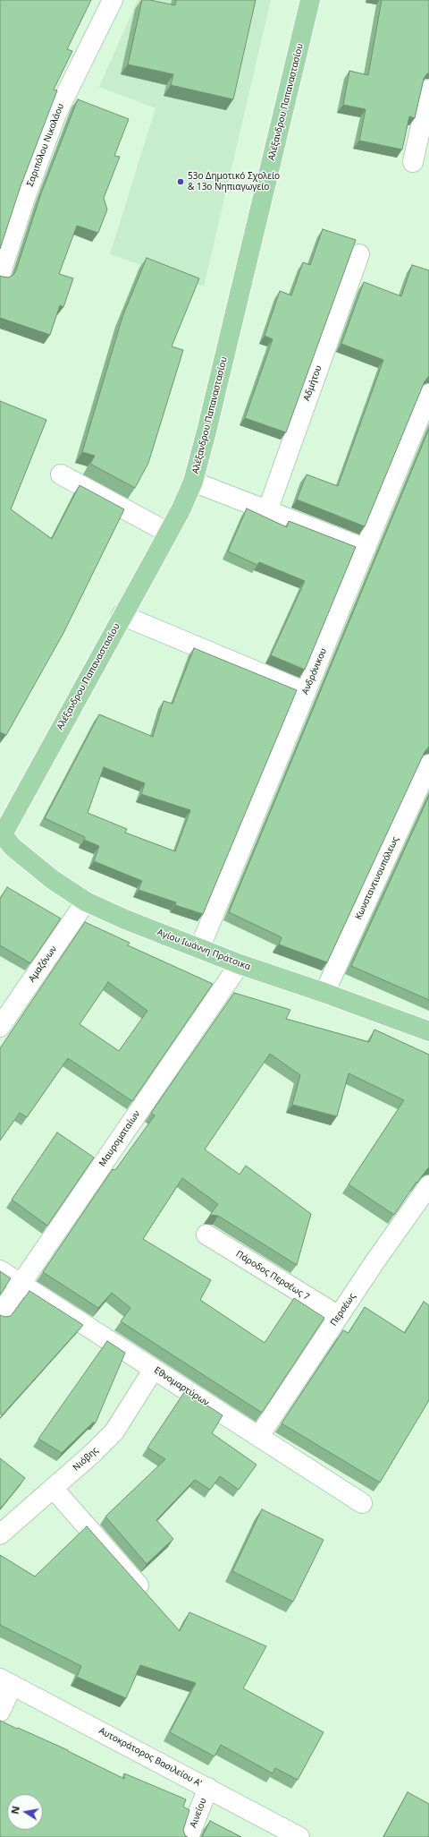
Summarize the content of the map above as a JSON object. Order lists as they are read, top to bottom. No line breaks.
{"streets":{"main road":["Αλέξανδρου Παπαναστασίου","Αγίου Ιωάννη Πράτσικα"],"street":["Σαριπόλου Νικολάου","Αδμήτου","Ανδρόνικου","Κωνσταντινουπόλεως","Αμαζόνων","Μαυροματαίων","Πάροδος Περσέως 7","Περσέως","Εθνομαρτύρων","Νιόβης","Αυτοκράτορος Βασιλείου A'","Αινείου"]},"crossings":[["Αλέξανδρου Παπαναστασίου","Αγίου Ιωάννη Πράτσικα"],["Ανδρόνικου","Αγίου Ιωάννη Πράτσικα"],["Κωνσταντινουπόλεως","Αγίου Ιωάννη Πράτσικα"],["Αγίου Ιωάννη Πράτσικα","Αμαζόνων"],["Αγίου Ιωάννη Πράτσικα","Μαυροματαίων"],["Μαυροματαίων","Εθνομαρτύρων"],["Πάροδος Περσέως 7","Περσέως"],["Περσέως","Εθνομαρτύρων"],["Εθνομαρτύρων","Νιόβης"],["Αυτοκράτορος Βασιλείου A'","Αινείου"]],"places":["53ο Δημοτικό Σχολείο & 13ο Νηπιαγωγείο"],"north":"left"}
